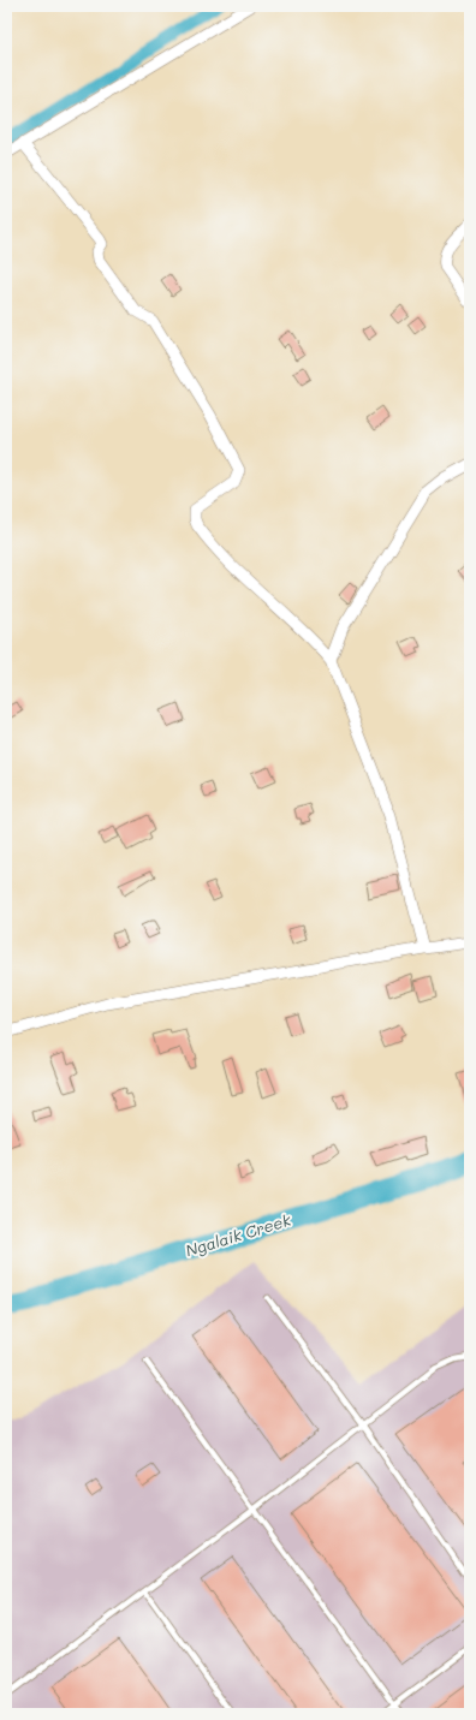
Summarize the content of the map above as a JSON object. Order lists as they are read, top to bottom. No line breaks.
{"water":["Ngalaik Creek"]}
